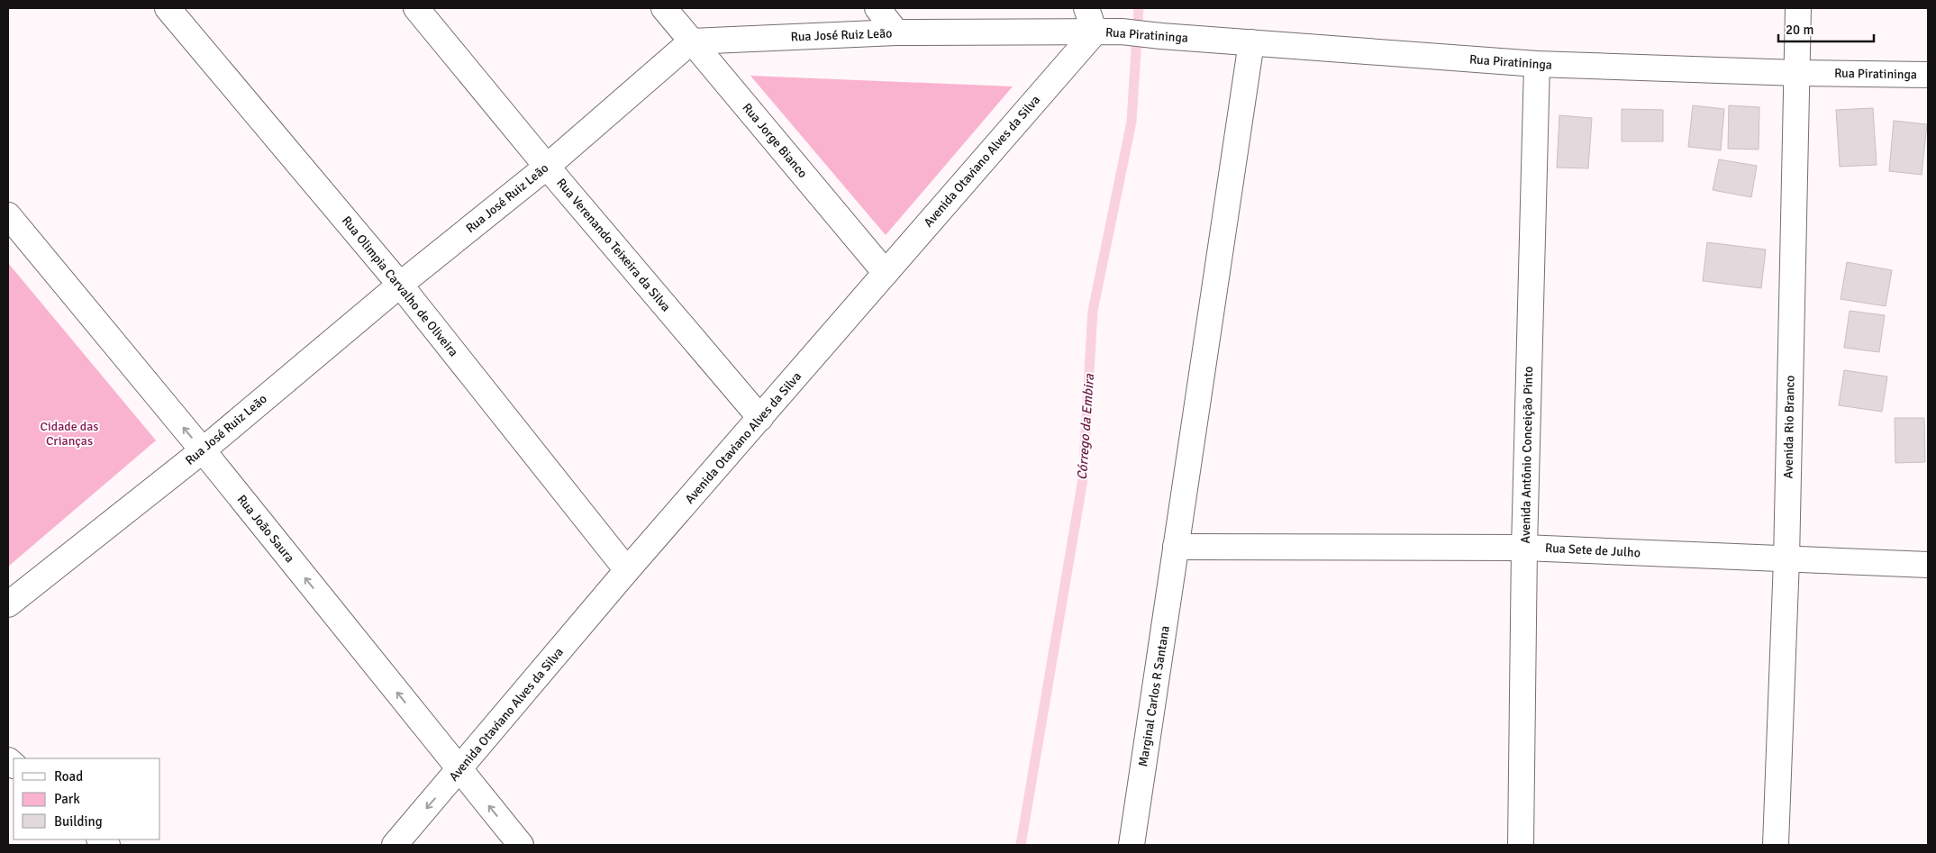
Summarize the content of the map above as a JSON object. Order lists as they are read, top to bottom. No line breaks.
{"streets":{"street":["Rua José Ruiz Leão","Rua Piratininga","Rua Jorge Bianco","Avenida Otaviano Alves da Silva","Rua Verenando Teixeira da Silva","Rua Olimpia Carvalho de Oliveira","Avenida Rio Branco","Avenida Antônio Conceição Pinto","Rua João Saura","Rua Sete de Julho","Marginal Carlos R Santana"]},"crossings":[["Rua José Ruiz Leão","Rua Piratininga"],["Rua José Ruiz Leão","Rua Jorge Bianco"],["Rua José Ruiz Leão","Avenida Otaviano Alves da Silva"],["Rua José Ruiz Leão","Rua Verenando Teixeira da Silva"],["Rua José Ruiz Leão","Rua Olimpia Carvalho de Oliveira"],["Rua José Ruiz Leão","Rua João Saura"],["Rua Piratininga","Avenida Otaviano Alves da Silva"],["Rua Piratininga","Avenida Rio Branco"],["Rua Piratininga","Avenida Antônio Conceição Pinto"],["Rua Piratininga","Marginal Carlos R Santana"],["Rua Jorge Bianco","Avenida Otaviano Alves da Silva"],["Avenida Otaviano Alves da Silva","Rua Verenando Teixeira da Silva"],["Avenida Otaviano Alves da Silva","Rua Olimpia Carvalho de Oliveira"],["Avenida Otaviano Alves da Silva","Rua João Saura"],["Avenida Rio Branco","Rua Sete de Julho"],["Avenida Antônio Conceição Pinto","Rua Sete de Julho"],["Rua Sete de Julho","Marginal Carlos R Santana"]],"one_way":["Rua João Saura"],"water":["Córrego da Embira"],"parks":["Cidade das Crianças"],"legend":["Road","Park","Building"],"scale_bar":"20 m"}
